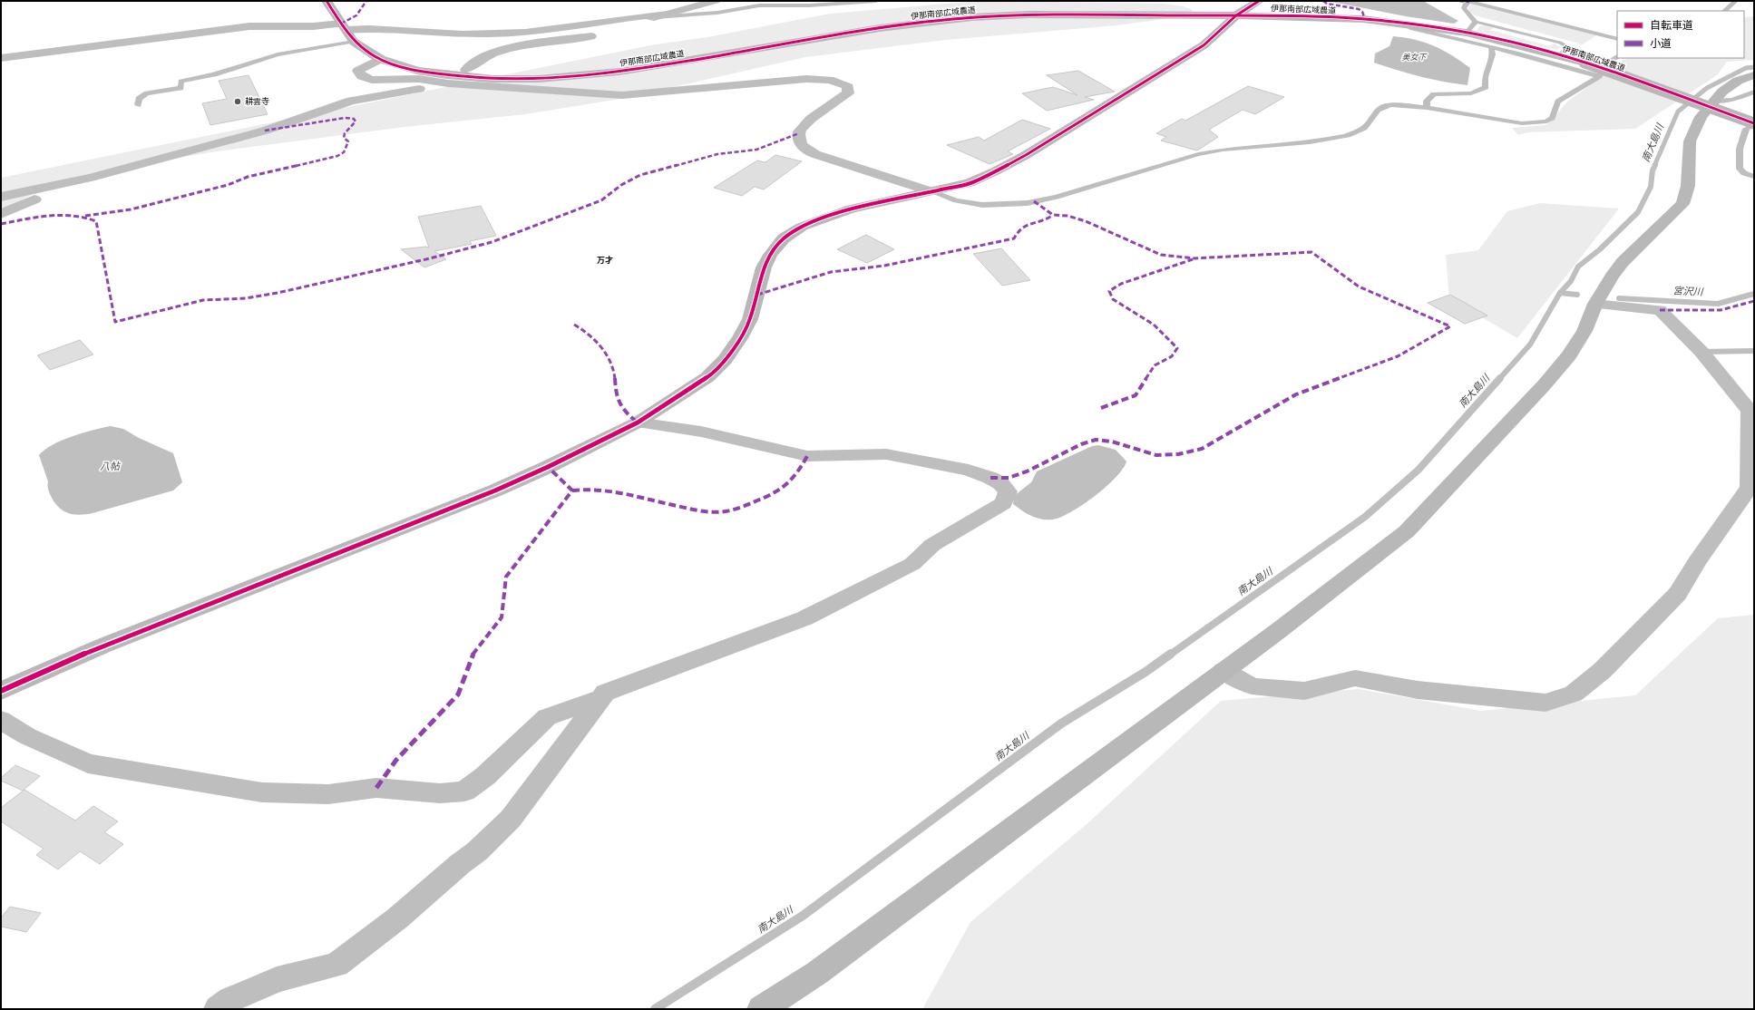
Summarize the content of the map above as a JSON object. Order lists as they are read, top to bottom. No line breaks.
{"streets":{"street":["伊那南部広域農道"]},"districts":["万才"],"water":["美女下","南大島川","宮沢川","八帖"],"places":["耕雲寺"],"legend":["自転車道","小道"]}
